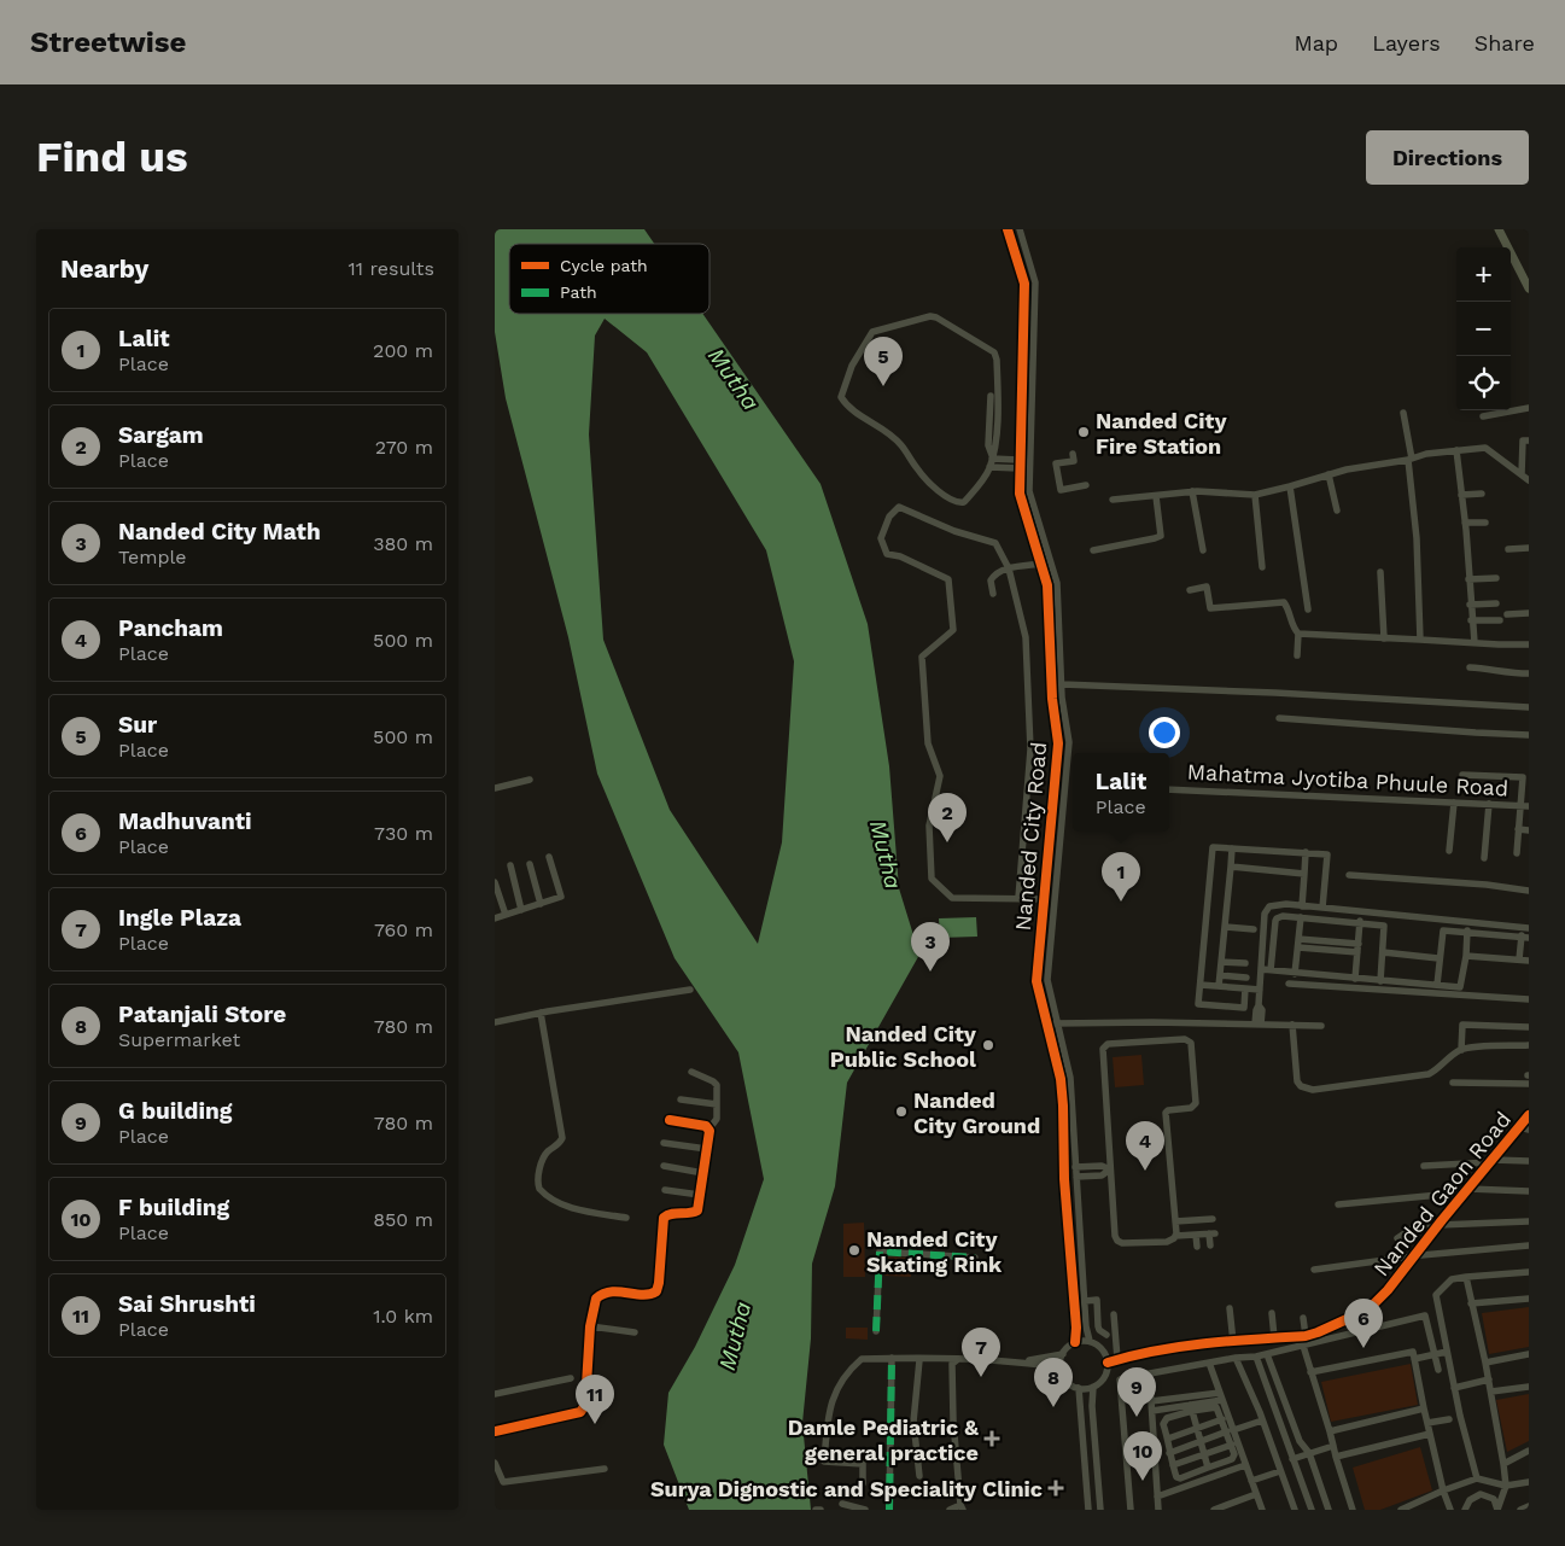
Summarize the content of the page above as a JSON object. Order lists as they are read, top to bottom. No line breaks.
{"streets":{"street":["Mahatma Jyotiba Phuule Road","Nanded City Road","Nanded Gaon Road"]},"crossings":[["Nanded City Road","Nanded Gaon Road"]],"water":["Mutha"],"places":{"other":["Nanded City Fire Station","Nanded City Public School","Nanded City Ground","Nanded City Skating Rink"],"health":["Damle Pediatric & general practice","Surya Dignostic and Speciality Clinic"]},"legend":["Cycle path","Path"],"page":{"header":"Streetwise","nav":["Map","Layers","Share"],"buttons":"Directions","title":"Find us","heading":["Nearby","11 results"],"map_buttons":["+","−"],"list":[{"mark":"1","name":"Lalit","note":"Place","value":"200 m"},{"mark":"2","name":"Sargam","note":"Place","value":"270 m"},{"mark":"3","name":"Nanded City Math","note":"Temple","value":"380 m"},{"mark":"4","name":"Pancham","note":"Place","value":"500 m"},{"mark":"5","name":"Sur","note":"Place","value":"500 m"},{"mark":"6","name":"Madhuvanti","note":"Place","value":"730 m"},{"mark":"7","name":"Ingle Plaza","note":"Place","value":"760 m"},{"mark":"8","name":"Patanjali Store","note":"Supermarket","value":"780 m"},{"mark":"9","name":"G building","note":"Place","value":"780 m"},{"mark":"10","name":"F building","note":"Place","value":"850 m"},{"mark":"11","name":"Sai Shrushti","note":"Place","value":"1.0 km"}],"pins":["5","2","1","3","4","6","7","8","9","11","10"],"popup":["Lalit","Place"]}}
